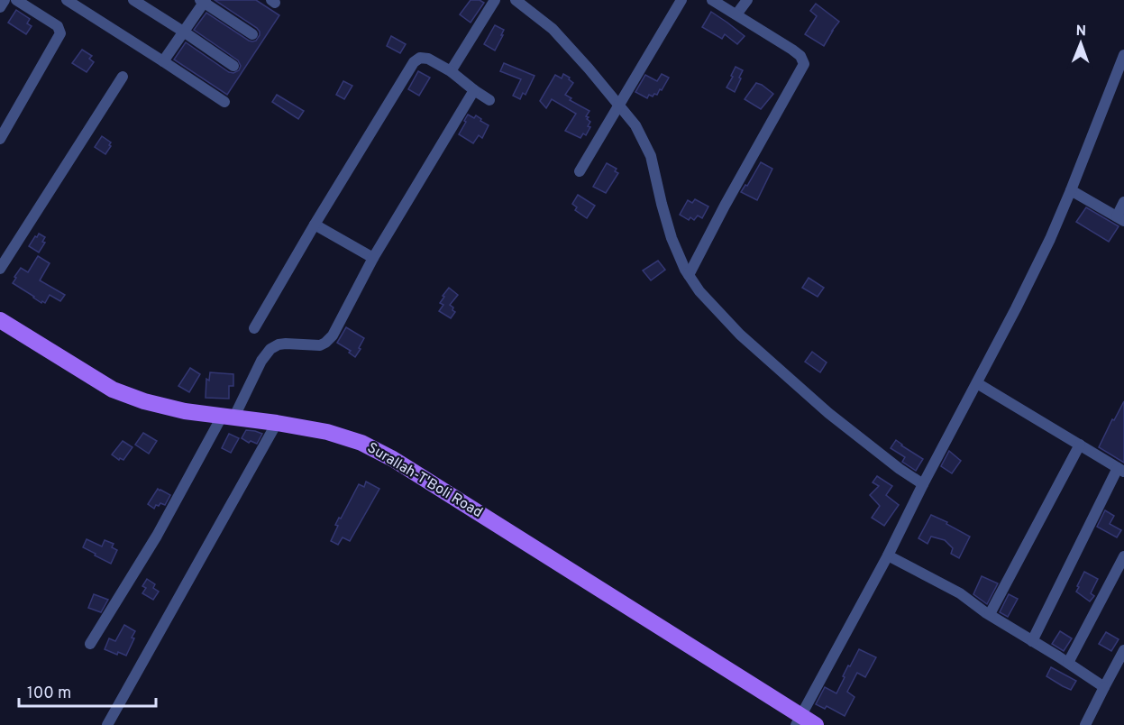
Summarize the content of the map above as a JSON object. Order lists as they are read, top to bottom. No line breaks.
{"streets":{"main road":["Surallah-T'Boli Road"]},"scale_bar":"100 m","north":"top"}
